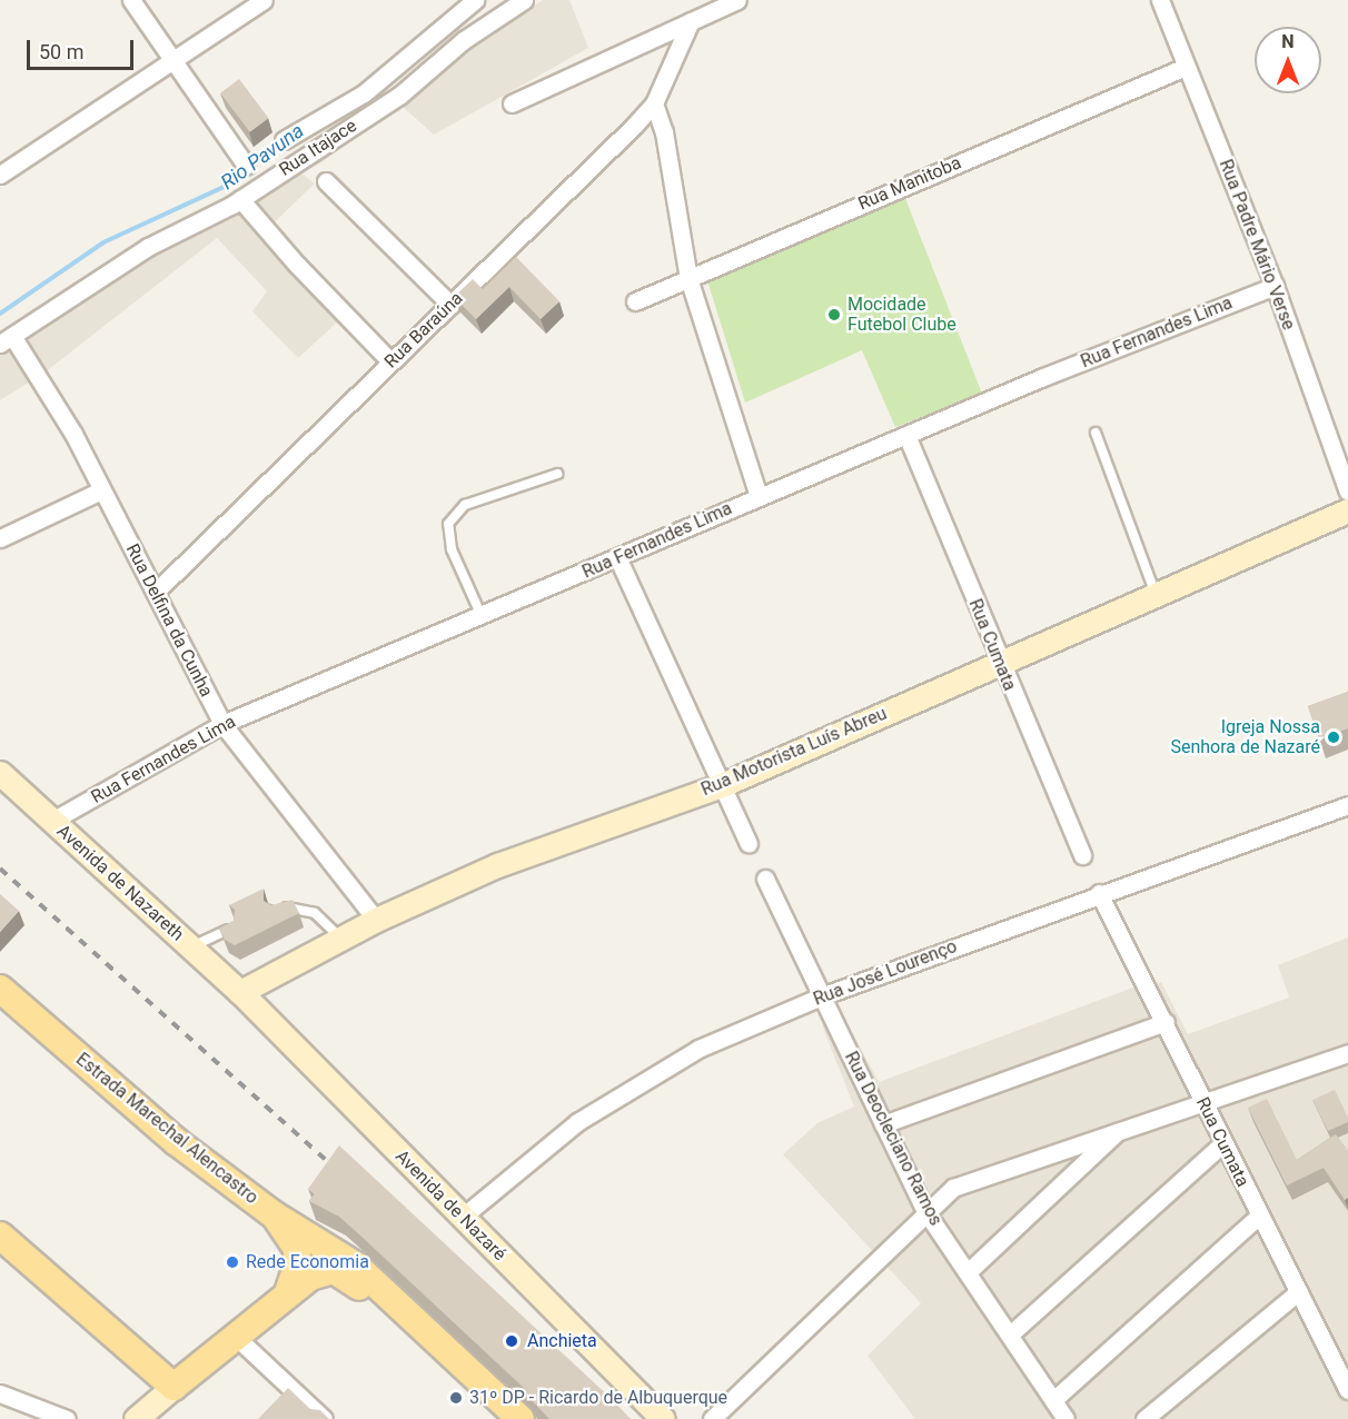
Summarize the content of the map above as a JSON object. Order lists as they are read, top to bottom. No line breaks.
{"streets":{"main road":["Rua Motorista Luís Abreu","Avenida de Nazareth","Estrada Marechal Alencastro","Avenida de Nazaré"],"street":["Rua Itajace","Rua Manitoba","Rua Padre Mário Verse","Rua Baraúna","Rua Fernandes Lima","Rua Delfina da Cunha","Rua Cumata","Rua José Lourenço","Rua Deocleciano Ramos"]},"crossings":[["Rua Itajace","Rua Delfina da Cunha"],["Rua Manitoba","Rua Padre Mário Verse"],["Rua Padre Mário Verse","Rua Fernandes Lima"],["Rua Baraúna","Rua Delfina da Cunha"],["Rua Fernandes Lima","Rua Delfina da Cunha"],["Rua Fernandes Lima","Rua Cumata"],["Rua Fernandes Lima","Avenida de Nazareth"],["Rua Delfina da Cunha","Rua Motorista Luís Abreu"],["Rua Cumata","Rua Motorista Luís Abreu"],["Rua Cumata","Rua José Lourenço"],["Rua Motorista Luís Abreu","Avenida de Nazareth"],["Rua Motorista Luís Abreu","Avenida de Nazaré"],["Avenida de Nazareth","Avenida de Nazaré"],["Rua José Lourenço","Rua Deocleciano Ramos"],["Rua José Lourenço","Avenida de Nazaré"]],"water":["Rio Pavuna"],"places":["Mocidade Futebol Clube","Igreja Nossa Senhora de Nazaré","Rede Economia","Anchieta","31º DP - Ricardo de Albuquerque"],"scale_bar":"50 m","north":"top"}
